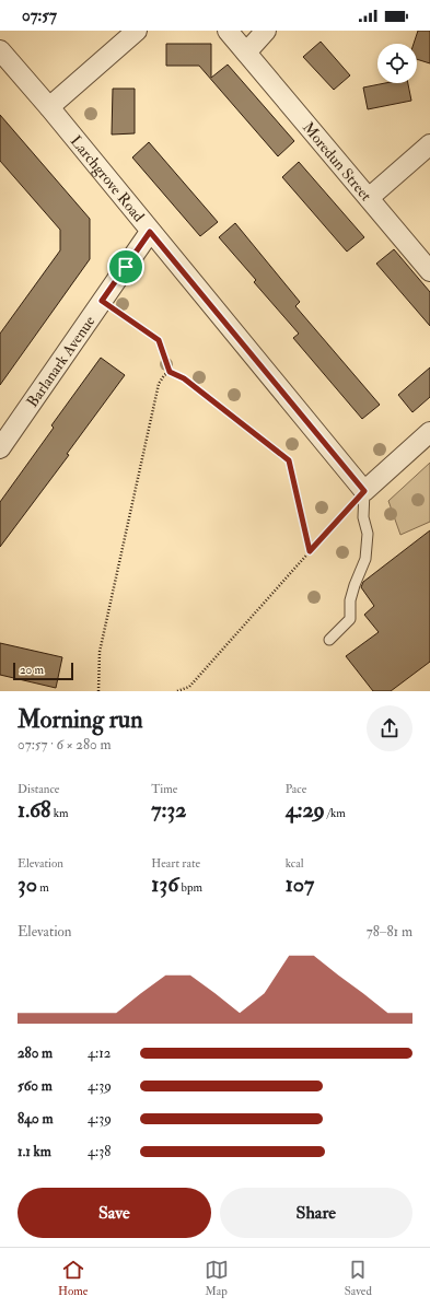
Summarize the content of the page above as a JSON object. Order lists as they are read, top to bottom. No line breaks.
{"streets":{"street":["Moredun Street","Larchgrove Road","Barlanark Avenue"]},"crossings":[["Larchgrove Road","Barlanark Avenue"]],"scale_bar":"20 m","page":{"status":"07:57","scale":"20 m","heading":["Morning run","07:57 · 6 × 280 m"],"stats":[["Distance","1.68 km"],["Time","7:32"],["Pace","4:29 /km"],["Elevation","30 m"],["Heart rate","136 bpm"],["kcal","107"]],"chart":["Elevation","78–81 m"],"list":[{"name":"280 m","note":"4:12"},{"name":"560 m","note":"4:39"},{"name":"840 m","note":"4:39"},{"name":"1.1 km","note":"4:38"}],"buttons":["Save","Share"],"tabs":["Home","Map","Saved"]}}
